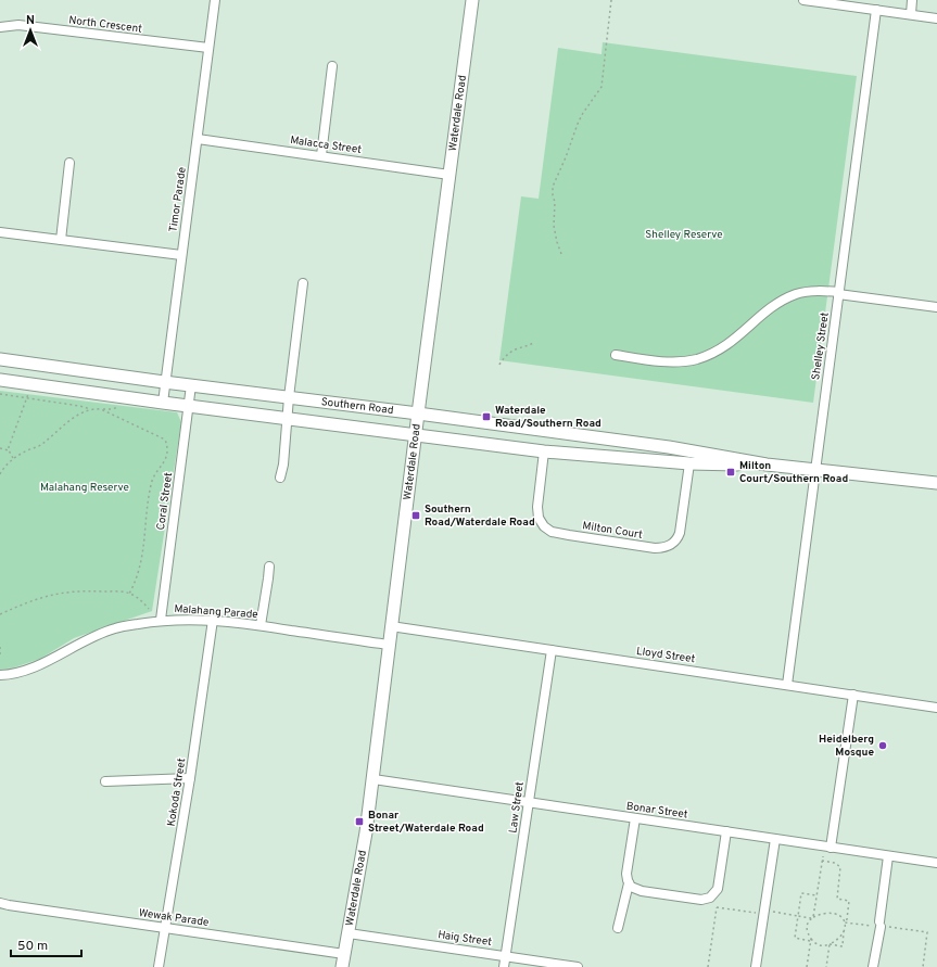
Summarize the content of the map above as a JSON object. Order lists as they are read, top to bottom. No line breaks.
{"streets":{"main road":["Waterdale Road","Southern Road"],"street":["North Crescent","Malacca Street","Timor Parade","Shelley Street","Coral Street","Milton Court","Malahang Parade","Lloyd Street","Kokoda Street","Law Street","Bonar Street","Wewak Parade","Haig Street"]},"crossings":[["North Crescent","Timor Parade"],["Waterdale Road","Malacca Street"],["Waterdale Road","Southern Road"],["Waterdale Road","Malahang Parade"],["Waterdale Road","Lloyd Street"],["Waterdale Road","Bonar Street"],["Waterdale Road","Wewak Parade"],["Waterdale Road","Haig Street"],["Malacca Street","Timor Parade"],["Timor Parade","Southern Road"],["Shelley Street","Southern Road"],["Shelley Street","Lloyd Street"],["Southern Road","Coral Street"],["Southern Road","Milton Court"],["Coral Street","Malahang Parade"],["Malahang Parade","Kokoda Street"],["Lloyd Street","Law Street"],["Kokoda Street","Wewak Parade"],["Law Street","Bonar Street"],["Law Street","Haig Street"]],"parks":["Shelley Reserve","Malahang Reserve"],"places":{"transit":["Waterdale Road/Southern Road","Milton Court/Southern Road","Southern Road/Waterdale Road","Bonar Street/Waterdale Road"],"other":["Heidelberg Mosque"]},"scale_bar":"50 m","north":"top"}
